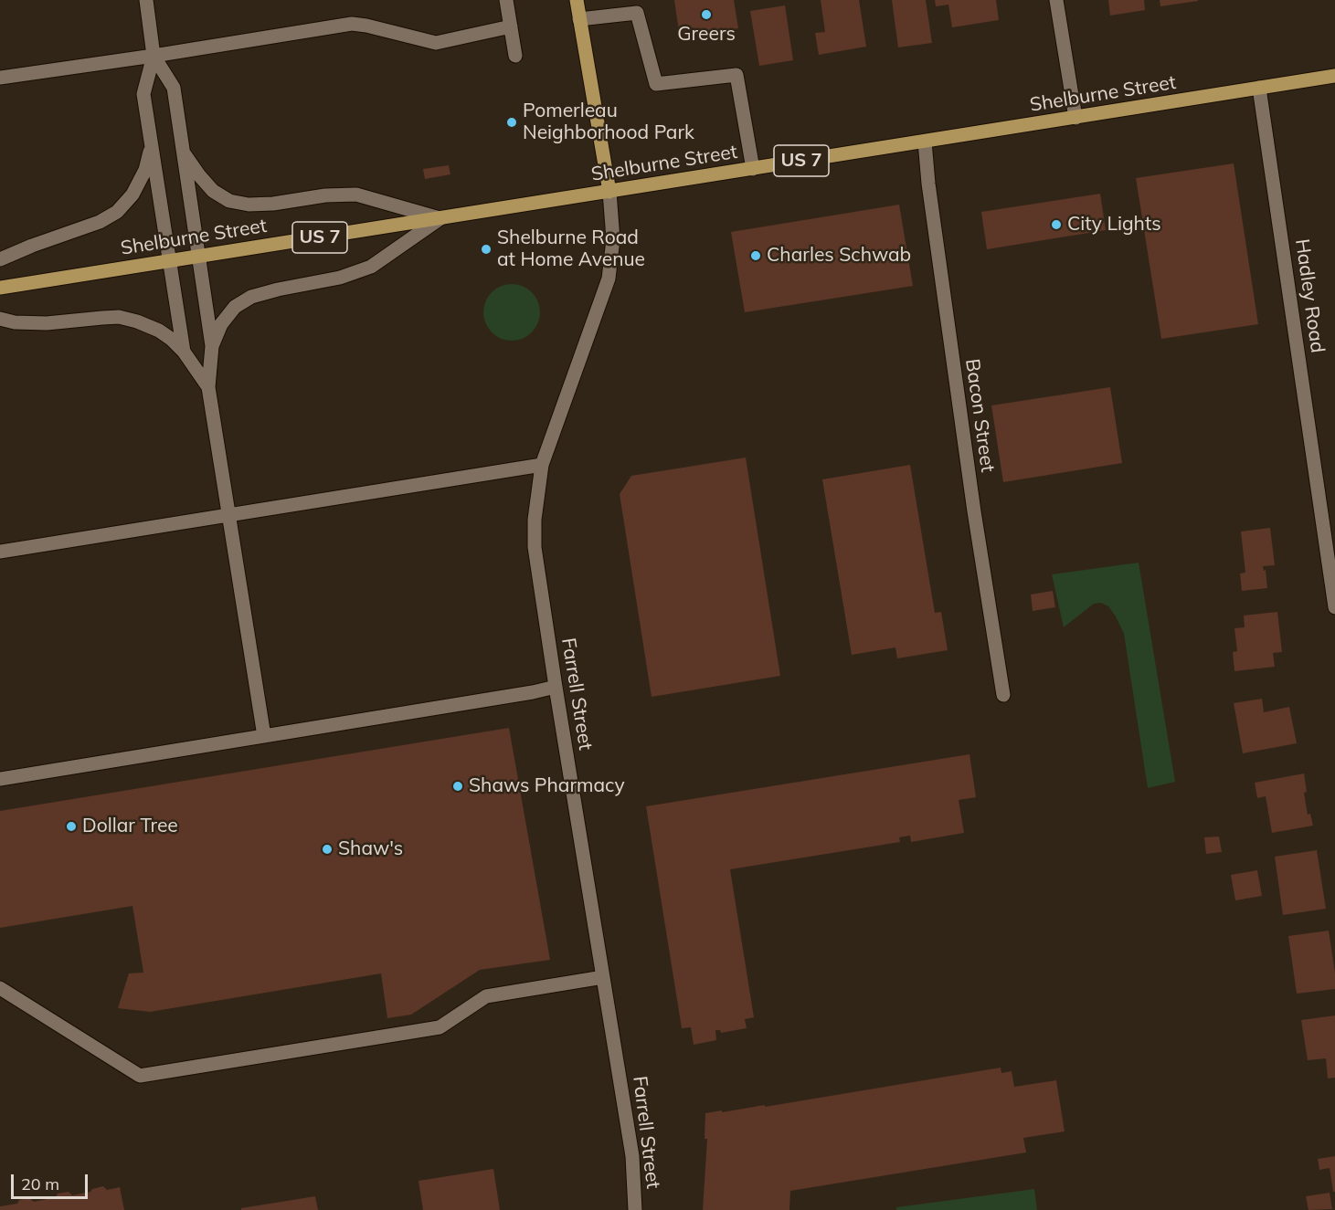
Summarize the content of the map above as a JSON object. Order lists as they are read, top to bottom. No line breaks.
{"streets":{"main road":["Shelburne Street","US 7"],"street":["Hadley Road","Bacon Street","Farrell Street"]},"crossings":[["Shelburne Street","Hadley Road"],["Shelburne Street","Bacon Street"],["Shelburne Street","Farrell Street"]],"places":["Greers","Pomerleau Neighborhood Park","City Lights","Shelburne Road at Home Avenue","Charles Schwab","Shaws Pharmacy","Dollar Tree","Shaw's"],"scale_bar":"20 m"}
